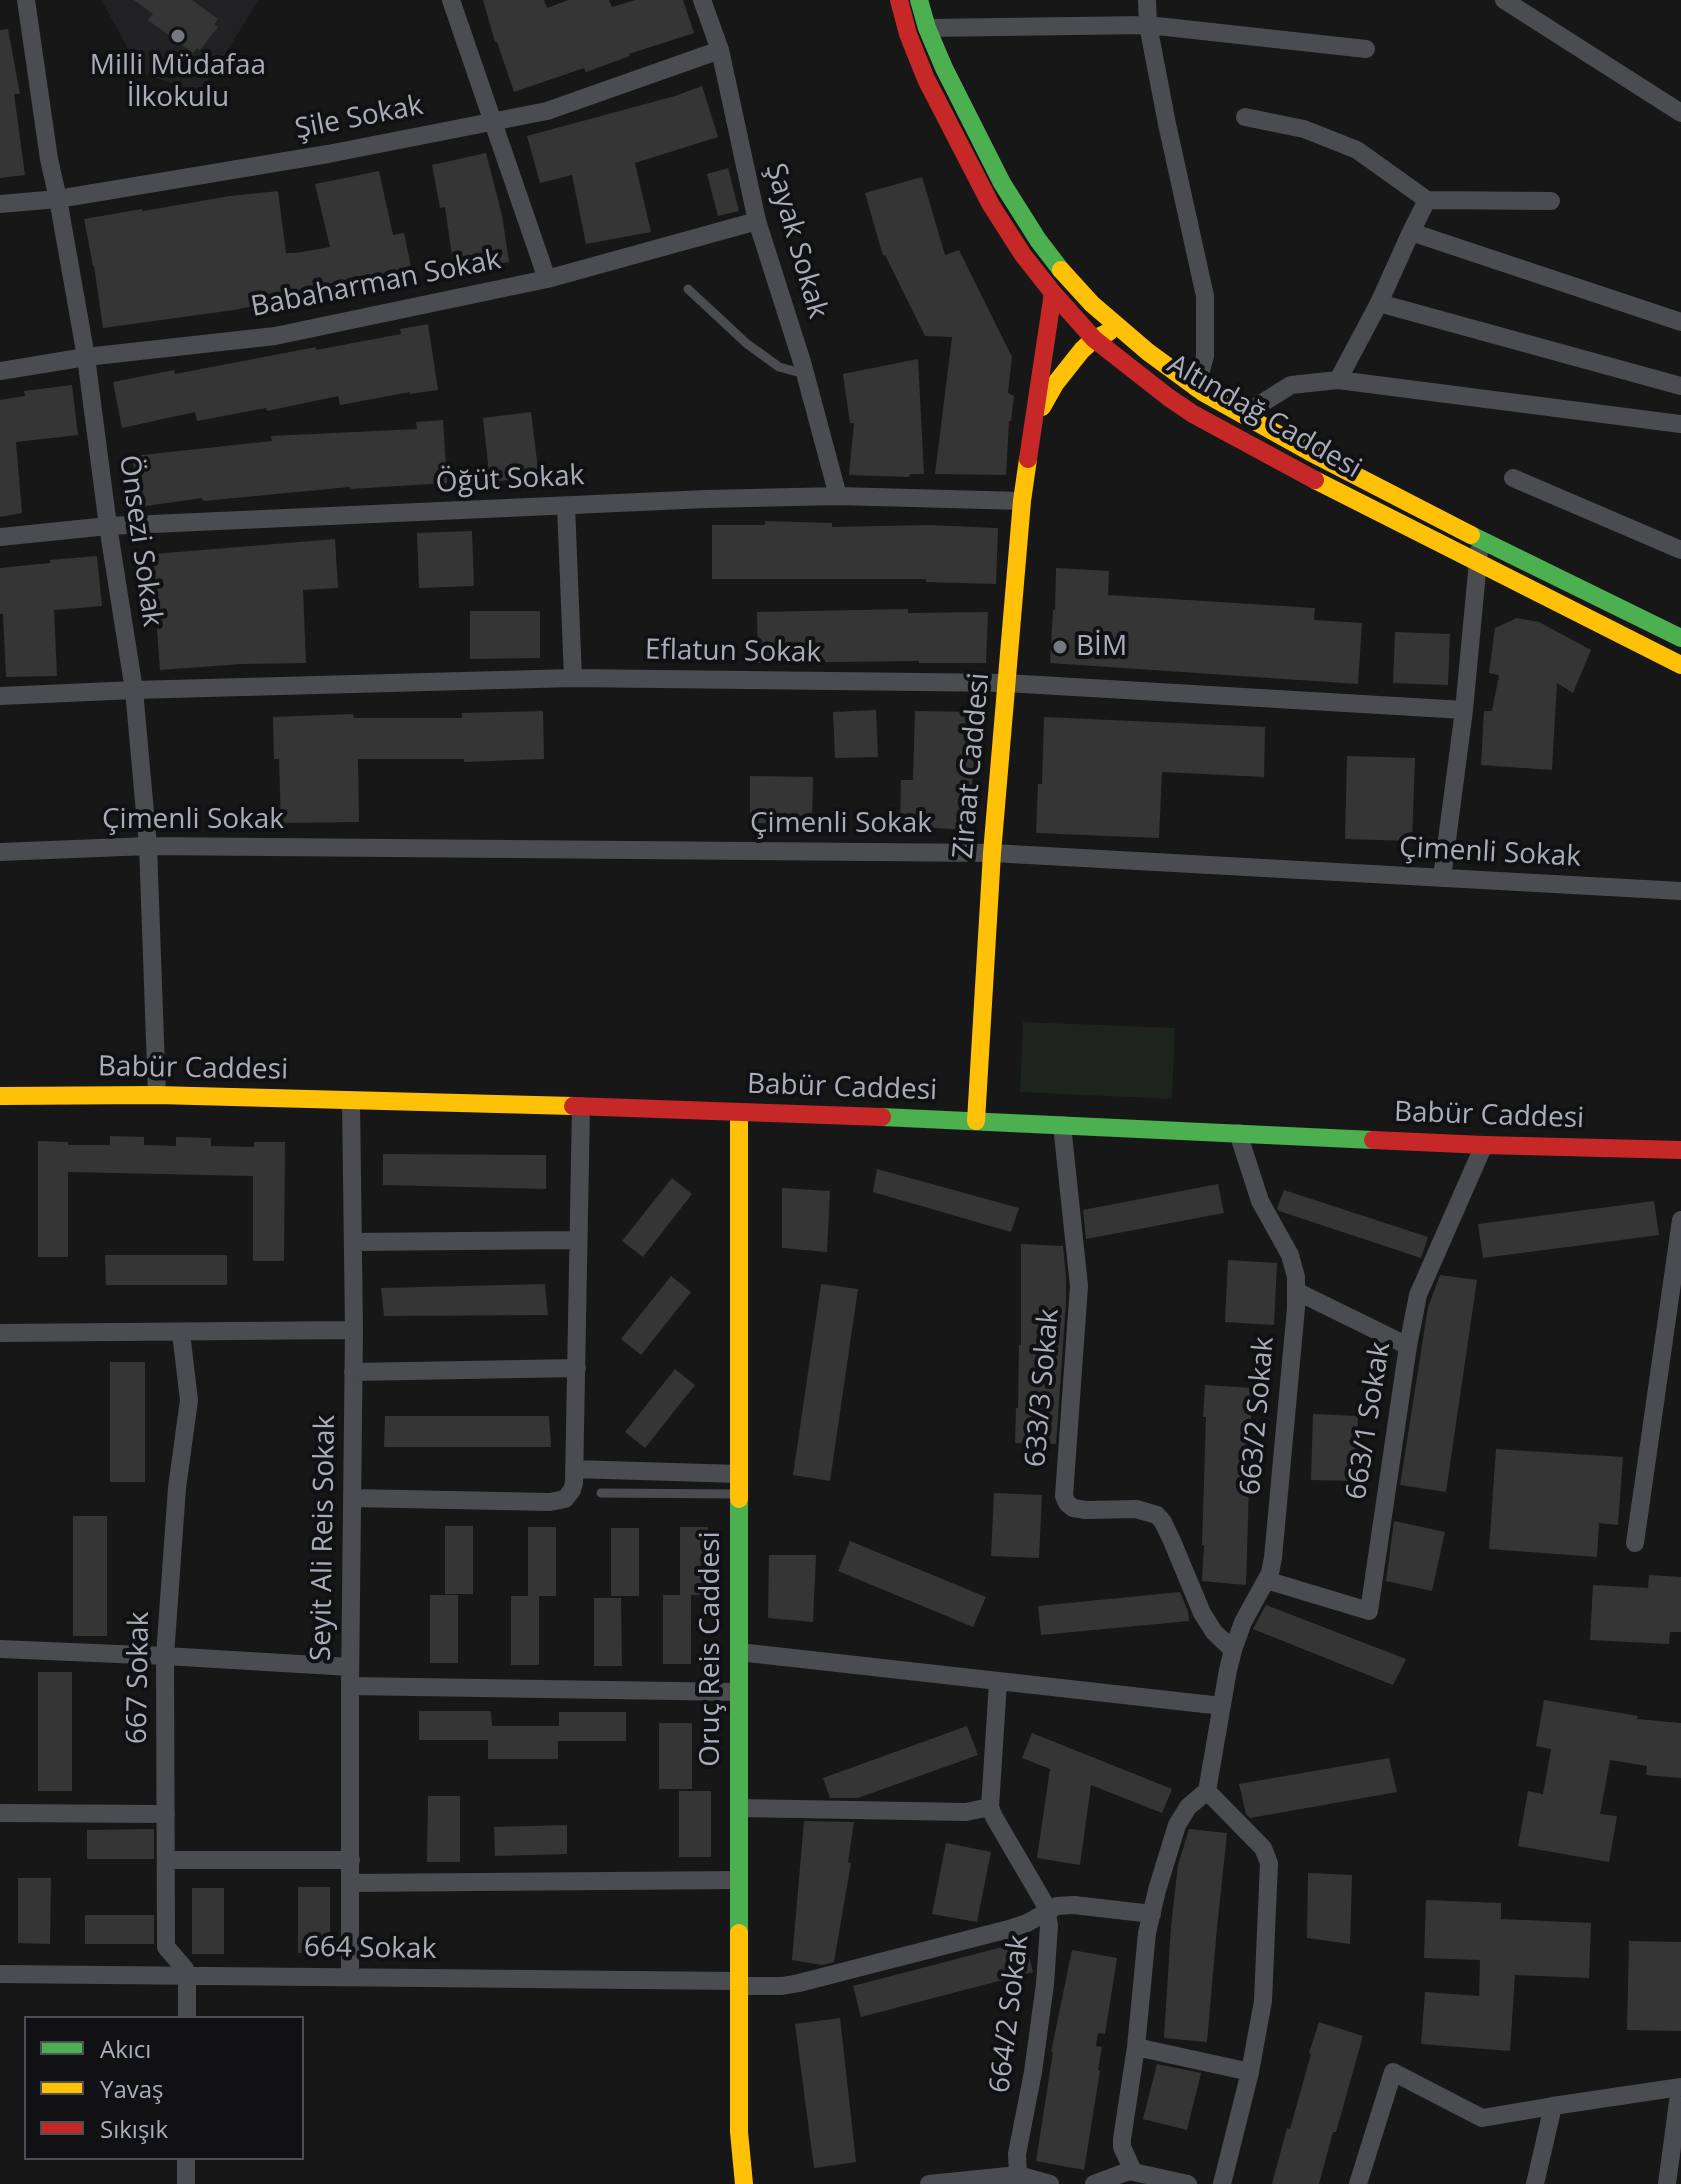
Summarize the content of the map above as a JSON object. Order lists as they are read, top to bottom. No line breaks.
{"streets":{"main road":["Altındağ Caddesi","Ziraat Caddesi","Babür Caddesi","Oruç Reis Caddesi"],"street":["Şile Sokak","Şayak Sokak","Babaharman Sokak","Öğüt Sokak","Önsezi Sokak","Eflatun Sokak","Çimenli Sokak","633/3 Sokak","663/2 Sokak","663/1 Sokak","Seyit Ali Reis Sokak","667 Sokak","664 Sokak","664/2 Sokak"]},"crossings":[["Şile Sokak","Şayak Sokak"],["Şile Sokak","Önsezi Sokak"],["Şayak Sokak","Babaharman Sokak"],["Şayak Sokak","Öğüt Sokak"],["Babaharman Sokak","Önsezi Sokak"],["Altındağ Caddesi","Ziraat Caddesi"],["Öğüt Sokak","Önsezi Sokak"],["Öğüt Sokak","Ziraat Caddesi"],["Önsezi Sokak","Eflatun Sokak"],["Önsezi Sokak","Çimenli Sokak"],["Önsezi Sokak","Babür Caddesi"],["Eflatun Sokak","Ziraat Caddesi"],["Ziraat Caddesi","Çimenli Sokak"],["Ziraat Caddesi","Babür Caddesi"],["Babür Caddesi","633/3 Sokak"],["Babür Caddesi","663/2 Sokak"],["Babür Caddesi","663/1 Sokak"],["Babür Caddesi","Seyit Ali Reis Sokak"],["Babür Caddesi","Oruç Reis Caddesi"],["633/3 Sokak","663/2 Sokak"],["663/2 Sokak","663/1 Sokak"],["Seyit Ali Reis Sokak","664 Sokak"],["Oruç Reis Caddesi","664 Sokak"],["667 Sokak","664 Sokak"],["664 Sokak","664/2 Sokak"]],"places":["Milli Müdafaa İlkokulu","BİM"],"legend":["Akıcı","Yavaş","Sıkışık"]}
